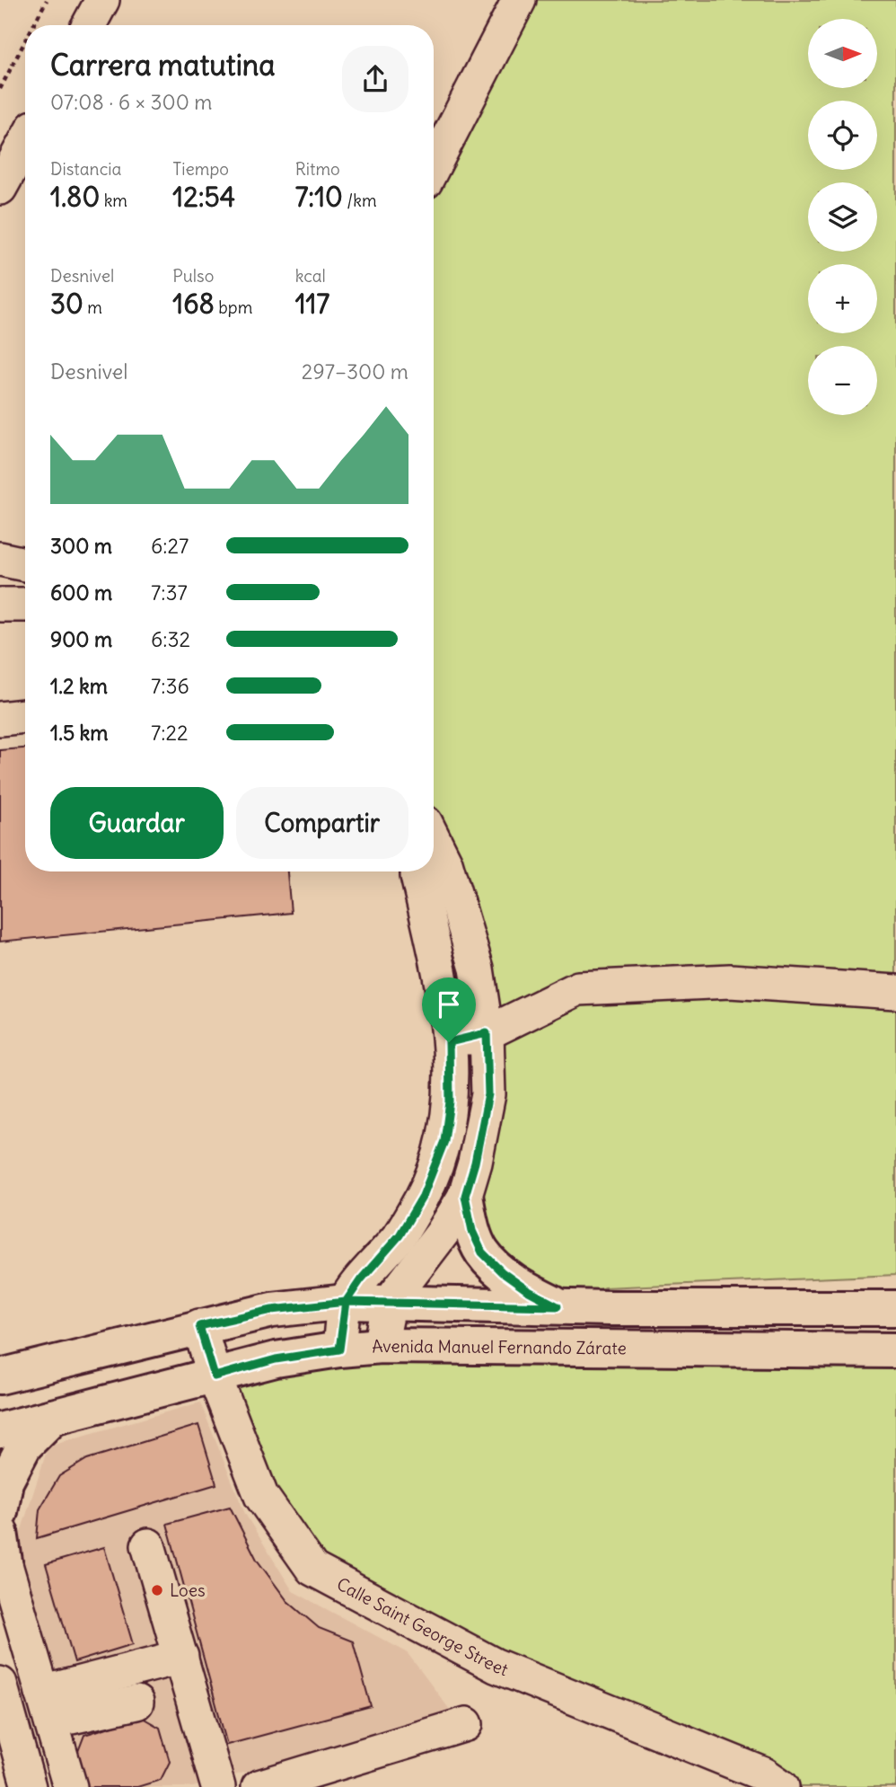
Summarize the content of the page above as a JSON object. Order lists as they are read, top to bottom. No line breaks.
{"streets":{"main road":["Avenida Manuel Fernando Zárate"],"street":["Calle Saint George Street"]},"crossings":[["Avenida Manuel Fernando Zárate","Calle Saint George Street"]],"places":["Loes"],"north":"right","page":{"map_buttons":["+","−"],"heading":["Carrera matutina","07:08 · 6 × 300 m"],"stats":[["Distancia","1.80 km"],["Tiempo","12:54"],["Ritmo","7:10 /km"],["Desnivel","30 m"],["Pulso","168 bpm"],["kcal","117"]],"chart":["Desnivel","297–300 m"],"list":[{"name":"300 m","note":"6:27"},{"name":"600 m","note":"7:37"},{"name":"900 m","note":"6:32"},{"name":"1.2 km","note":"7:36"},{"name":"1.5 km","note":"7:22"}],"buttons":["Guardar","Compartir"]}}
